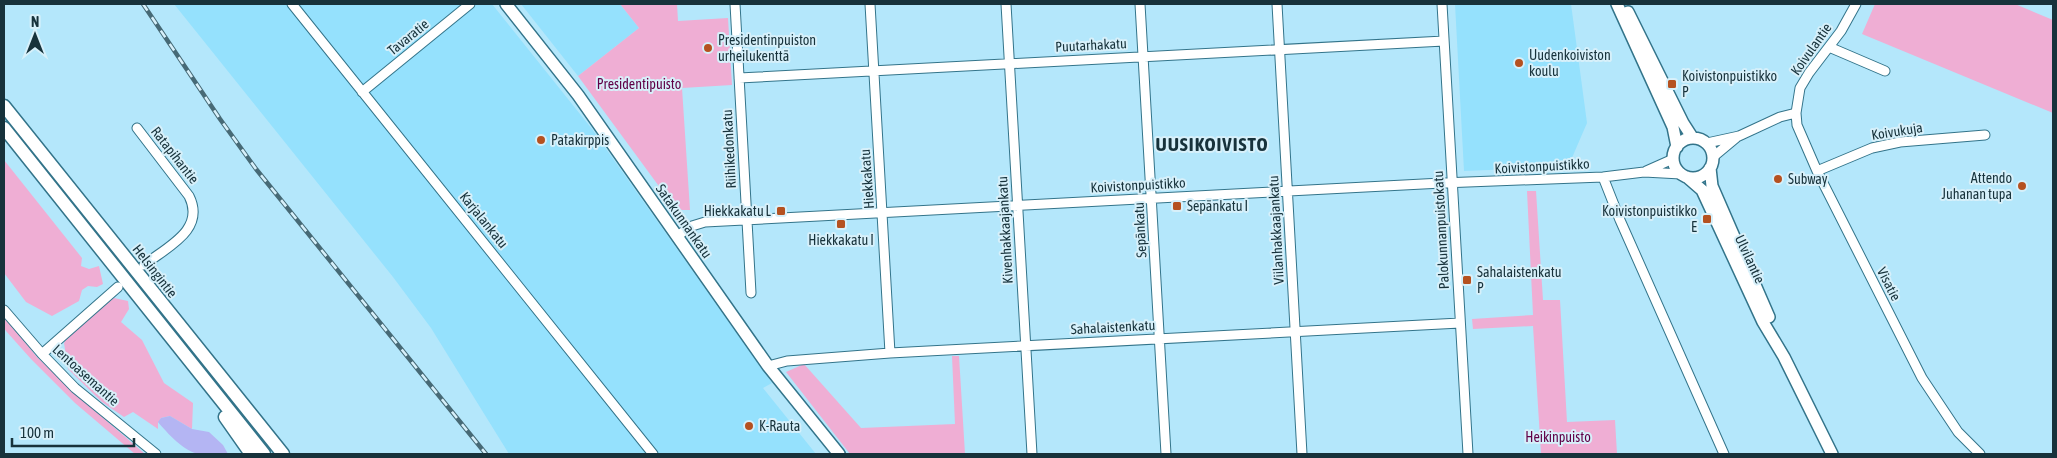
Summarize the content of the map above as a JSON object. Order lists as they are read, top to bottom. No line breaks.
{"streets":{"highway":["Helsingintie"],"main road":["Satakunnankatu","Ulvilantie"],"street":["Tavaratie","Puutarhakatu","Koivulantie","Koivukuja","Riihikedonkatu","Ratapihantie","Koivistonpuistikko","Hiekkakatu","Karjalankatu","Kivenhakkaajankatu","Sepänkatu","Viilanhakkaajankatu","Palokunnanpuistokatu","Visatie","Sahalaistenkatu","Lentoasemantie"]},"crossings":[["Tavaratie","Karjalankatu"],["Puutarhakatu","Riihikedonkatu"],["Puutarhakatu","Hiekkakatu"],["Puutarhakatu","Kivenhakkaajankatu"],["Puutarhakatu","Sepänkatu"],["Puutarhakatu","Viilanhakkaajankatu"],["Puutarhakatu","Palokunnanpuistokatu"],["Koivulantie","Visatie"],["Koivukuja","Visatie"],["Riihikedonkatu","Koivistonpuistikko"],["Koivistonpuistikko","Hiekkakatu"],["Koivistonpuistikko","Satakunnankatu"],["Koivistonpuistikko","Kivenhakkaajankatu"],["Koivistonpuistikko","Sepänkatu"],["Koivistonpuistikko","Viilanhakkaajankatu"],["Koivistonpuistikko","Palokunnanpuistokatu"],["Koivistonpuistikko","Ulvilantie"],["Hiekkakatu","Sahalaistenkatu"],["Satakunnankatu","Sahalaistenkatu"],["Kivenhakkaajankatu","Sahalaistenkatu"],["Sepänkatu","Sahalaistenkatu"],["Viilanhakkaajankatu","Sahalaistenkatu"],["Palokunnanpuistokatu","Sahalaistenkatu"]],"districts":["UUSIKOIVISTO"],"parks":["Presidentipuisto","Heikinpuisto"],"places":{"other":["Presidentinpuiston urheilukenttä","Uudenkoiviston koulu","Patakirppis","Subway","Attendo Juhanan tupa","K-Rauta"],"transit":["Koivistonpuistikko P","Sepänkatu I","Hiekkakatu L","Koivistonpuistikko E","Hiekkakatu I","Sahalaistenkatu P"]},"scale_bar":"100 m","north":"top"}
